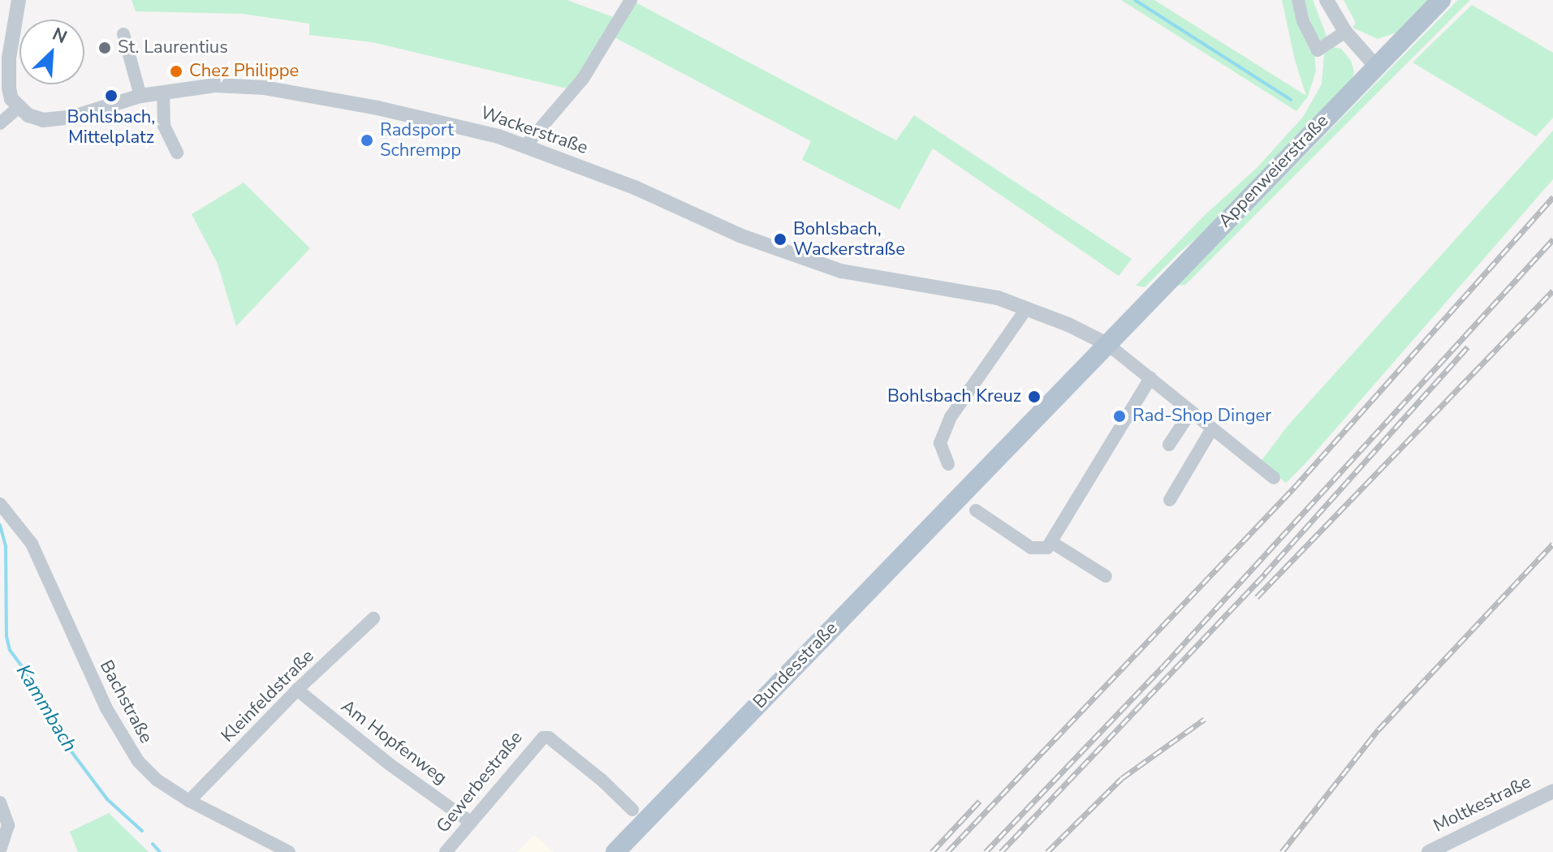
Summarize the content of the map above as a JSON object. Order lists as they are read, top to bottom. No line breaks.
{"streets":{"main road":["Appenweierstraße","Bundesstraße"],"street":["Wackerstraße","Kleinfeldstraße","Bachstraße","Am Hopfenweg","Gewerbestraße","Moltkestraße"]},"crossings":[["Wackerstraße","Appenweierstraße"],["Appenweierstraße","Bundesstraße"],["Kleinfeldstraße","Bachstraße"],["Kleinfeldstraße","Am Hopfenweg"],["Am Hopfenweg","Gewerbestraße"]],"water":["Kammbach"],"places":["St. Laurentius","Chez Philippe","Bohlsbach, Mittelplatz","Radsport Schrempp","Bohlsbach, Wackerstraße","Bohlsbach Kreuz","Rad-Shop Dinger"],"north":"top right"}
